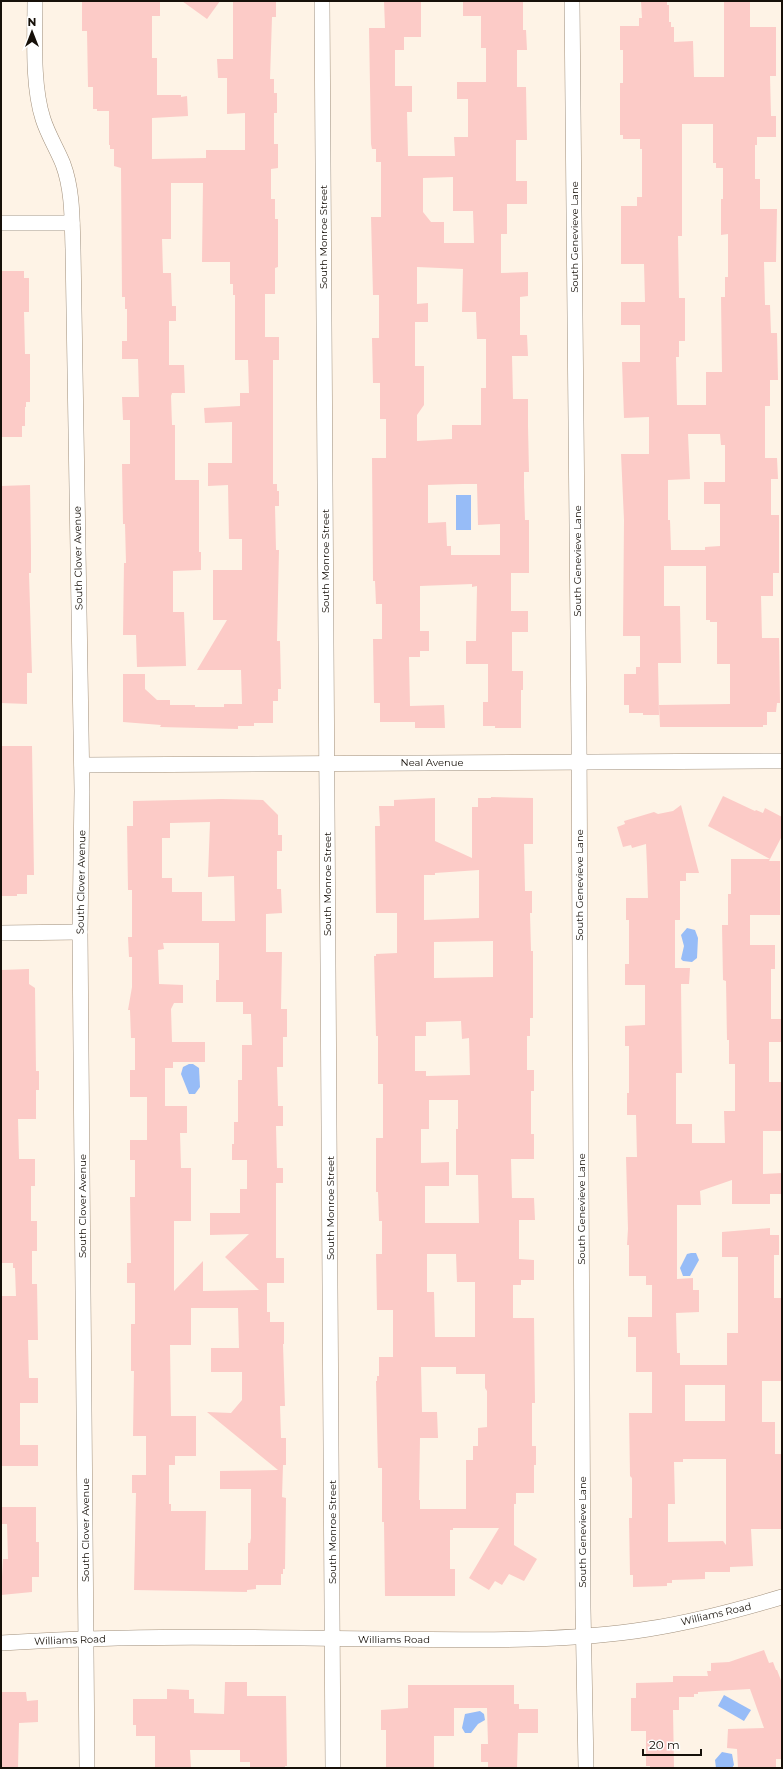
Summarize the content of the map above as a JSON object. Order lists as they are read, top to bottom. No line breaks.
{"streets":{"street":["South Monroe Street","South Genevieve Lane","South Clover Avenue","Neal Avenue","Williams Road"]},"crossings":[["South Monroe Street","Neal Avenue"],["South Monroe Street","Williams Road"],["South Genevieve Lane","Neal Avenue"],["South Genevieve Lane","Williams Road"],["South Clover Avenue","Neal Avenue"],["South Clover Avenue","Williams Road"]],"scale_bar":"20 m","north":"top"}
